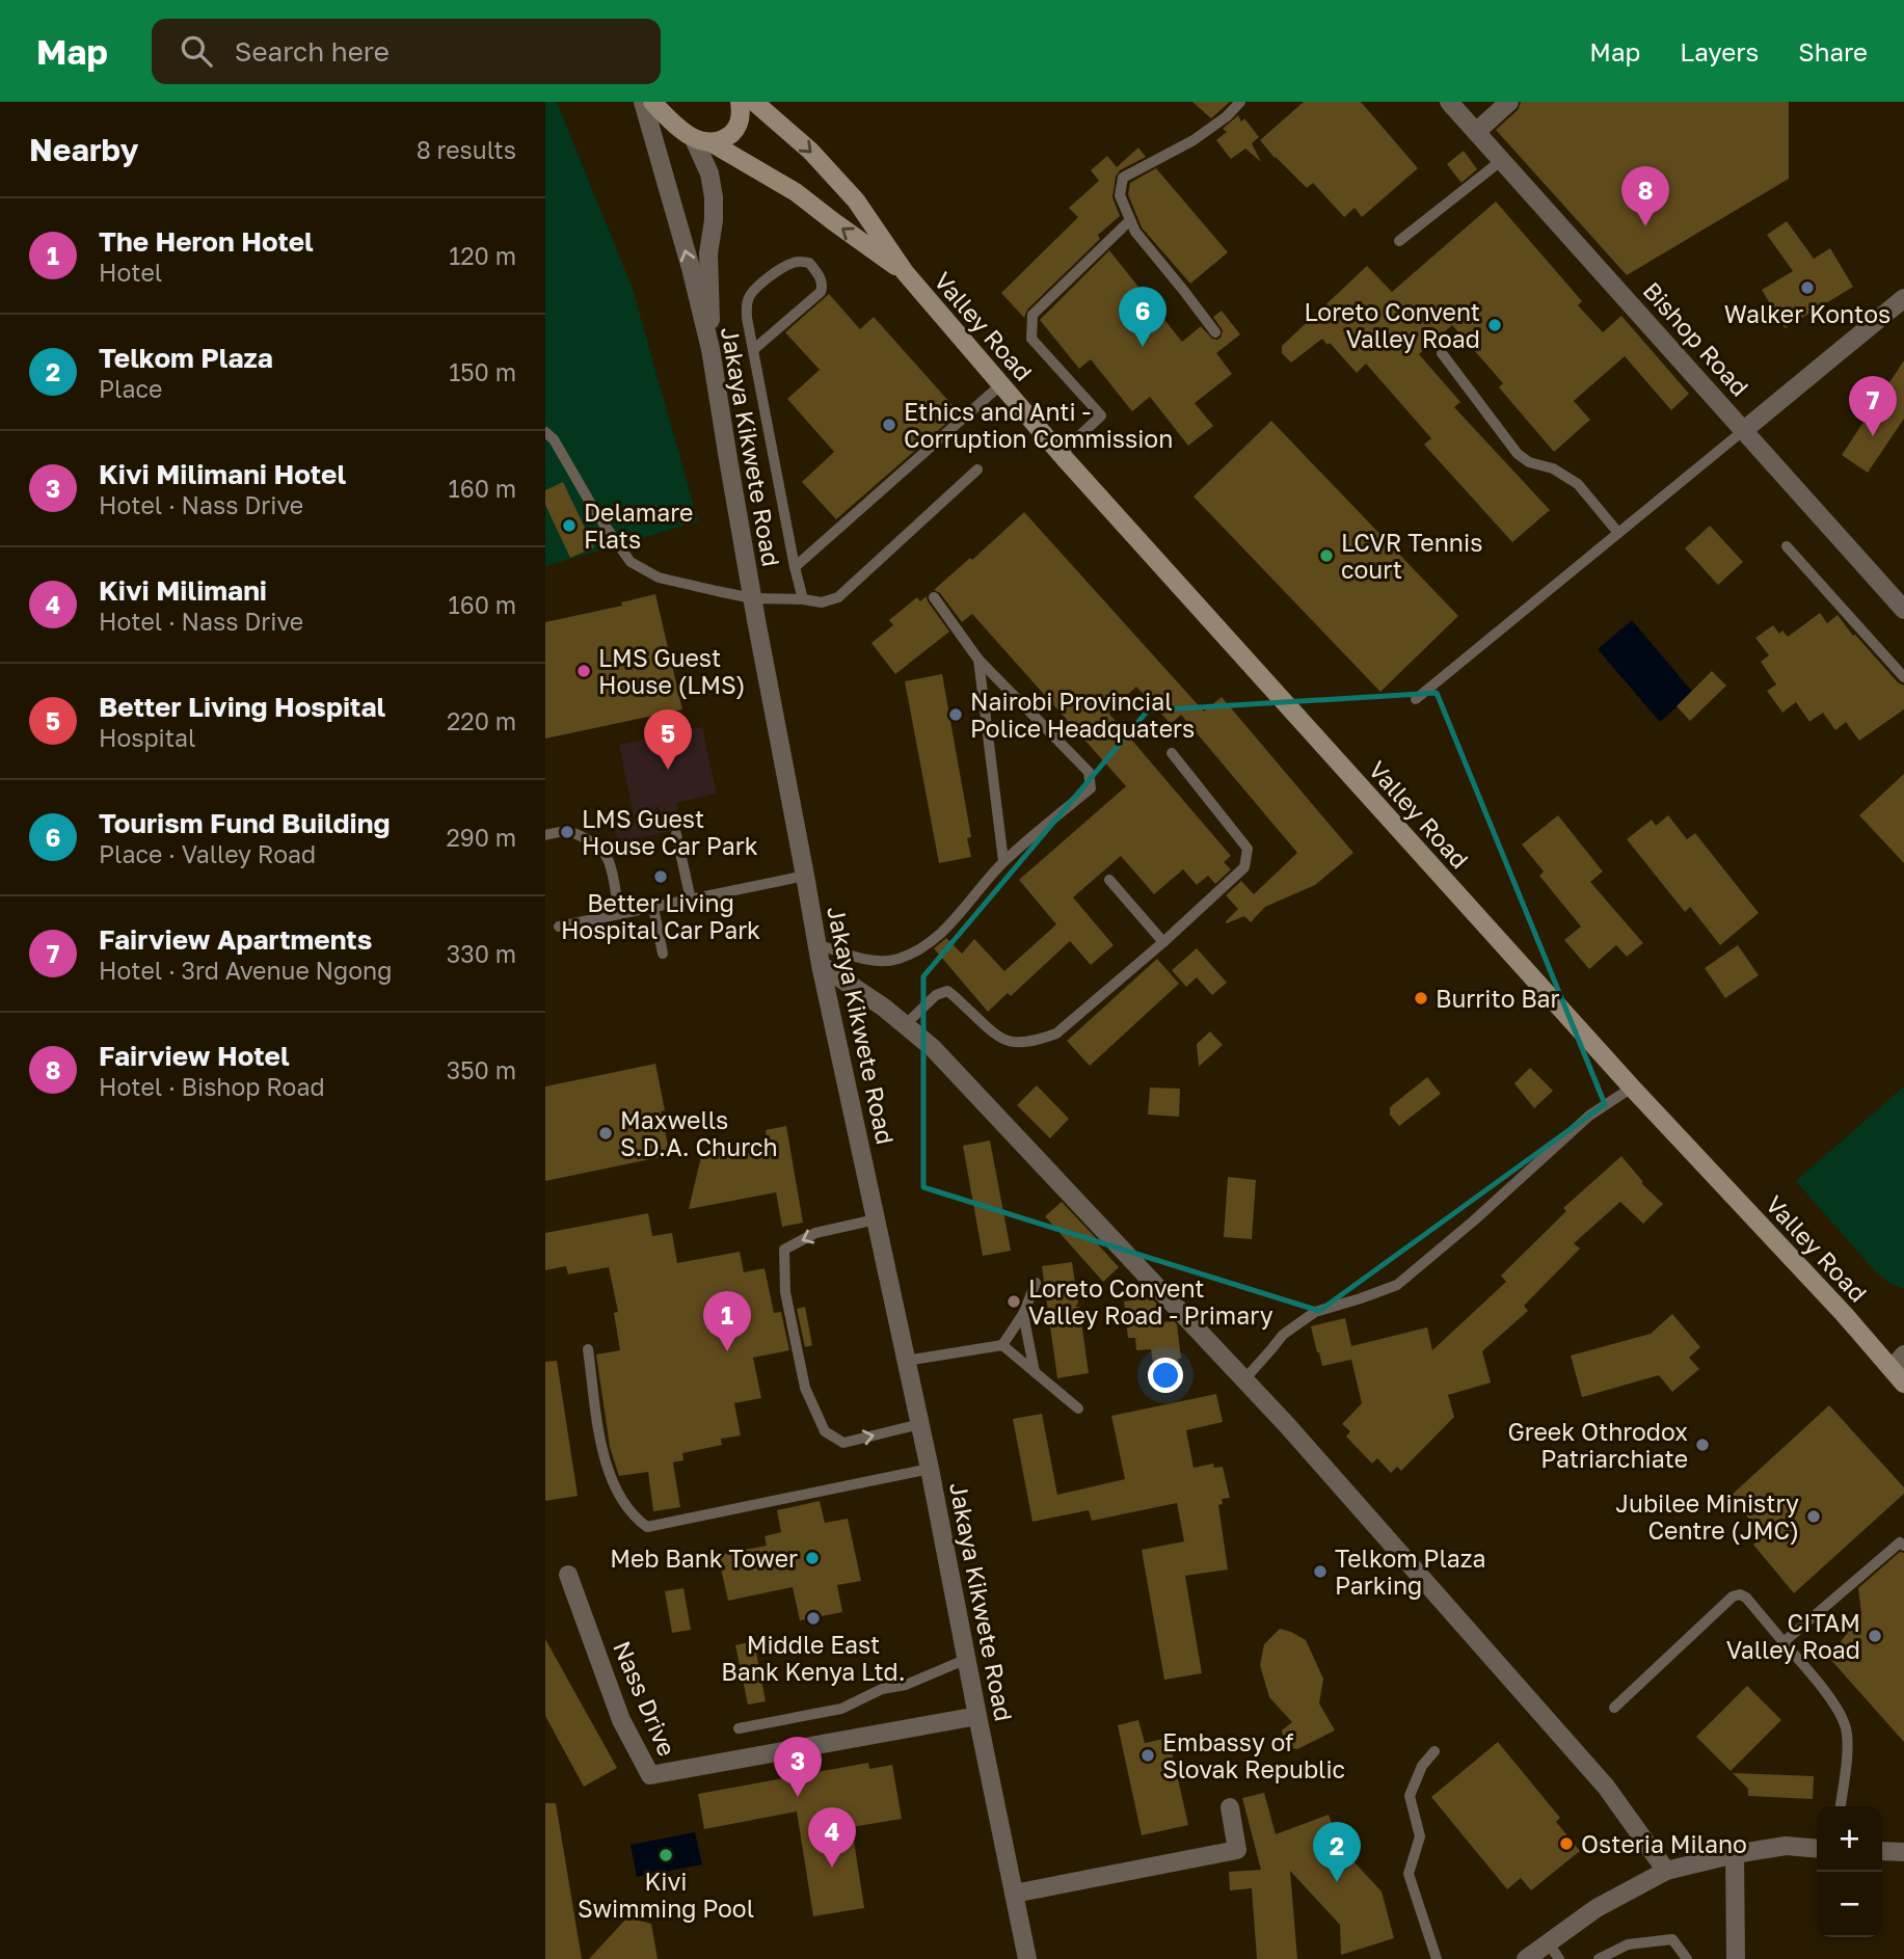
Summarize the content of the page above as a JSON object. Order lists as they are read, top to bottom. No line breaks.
{"streets":{"main road":["Valley Road"],"street":["Bishop Road","Jakaya Kikwete Road","Nass Drive"]},"crossings":[["Jakaya Kikwete Road","Nass Drive"]],"places":["Walker Kontos","Loreto Convent Valley Road","Ethics and Anti - Corruption Commission","Delamare Flats","LCVR Tennis court","LMS Guest House (LMS)","Nairobi Provincial Police Headquaters","LMS Guest House Car Park","Better Living Hospital Car Park","Burrito Bar","Maxwells S.D.A. Church","Loreto Convent Valley Road - Primary","Greek Othrodox Patriarchiate","Jubilee Ministry Centre (JMC)","Meb Bank Tower","Telkom Plaza Parking","Middle East Bank Kenya Ltd.","CITAM Valley Road","Embassy of Slovak Republic","Osteria Milano","Kivi Swimming Pool"],"page":{"header":"Map","search":"Search here","nav":["Map","Layers","Share"],"heading":["Nearby","8 results"],"pins":["8","6","7","5","1","3","4","2"],"list":[{"mark":"1","name":"The Heron Hotel","note":"Hotel","value":"120 m"},{"mark":"2","name":"Telkom Plaza","note":"Place","value":"150 m"},{"mark":"3","name":"Kivi Milimani Hotel","note":"Hotel · Nass Drive","value":"160 m"},{"mark":"4","name":"Kivi Milimani","note":"Hotel · Nass Drive","value":"160 m"},{"mark":"5","name":"Better Living Hospital","note":"Hospital","value":"220 m"},{"mark":"6","name":"Tourism Fund Building","note":"Place · Valley Road","value":"290 m"},{"mark":"7","name":"Fairview Apartments","note":"Hotel · 3rd Avenue Ngong","value":"330 m"},{"mark":"8","name":"Fairview Hotel","note":"Hotel · Bishop Road","value":"350 m"}],"map_buttons":["+","−"]}}
